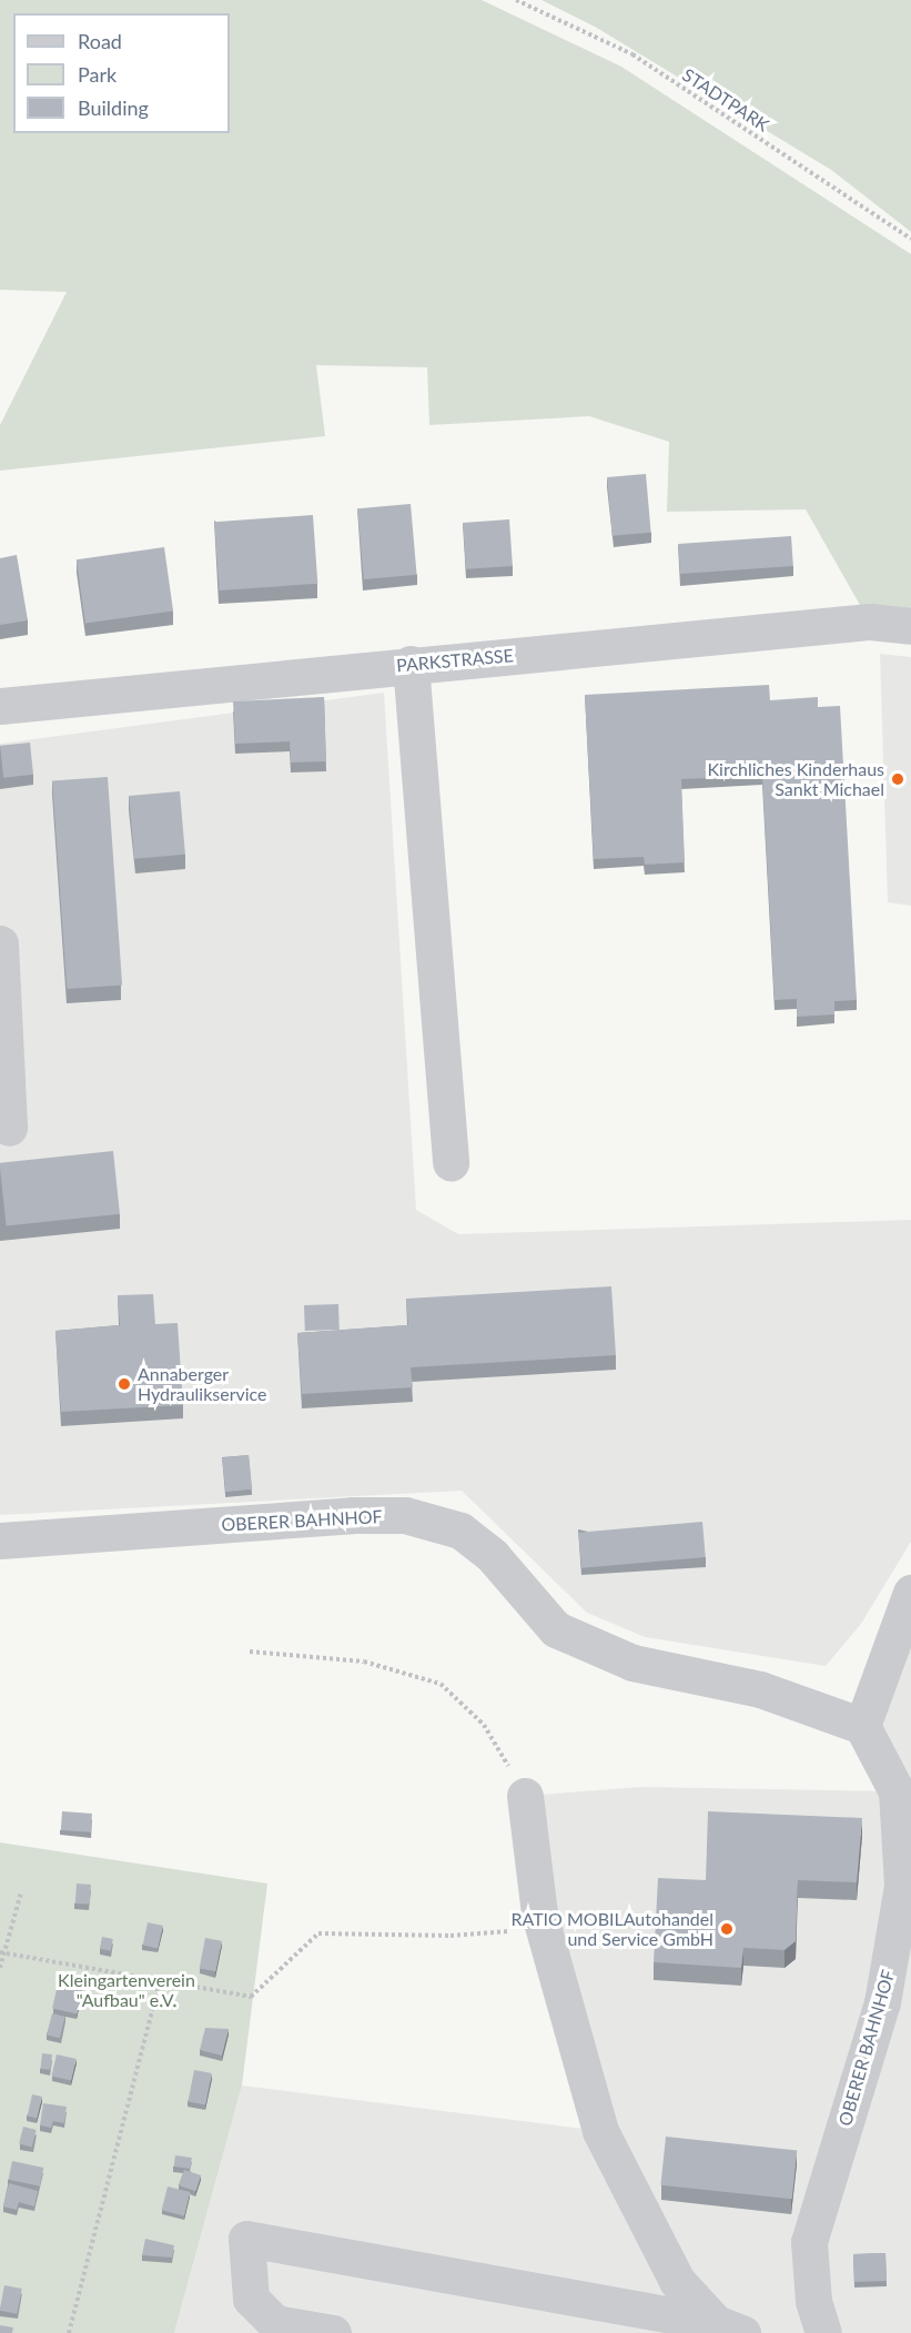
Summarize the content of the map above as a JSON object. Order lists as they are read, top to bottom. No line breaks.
{"streets":{"street":["PARKSTRASSE","OBERER BAHNHOF"],"path":["STADTPARK"]},"parks":["Kleingartenverein \"Aufbau\" e.V."],"places":["Kirchliches Kinderhaus Sankt Michael","Annaberger Hydraulikservice","RATIO MOBILAutohandel und Service GmbH"],"legend":["Road","Park","Building"]}
